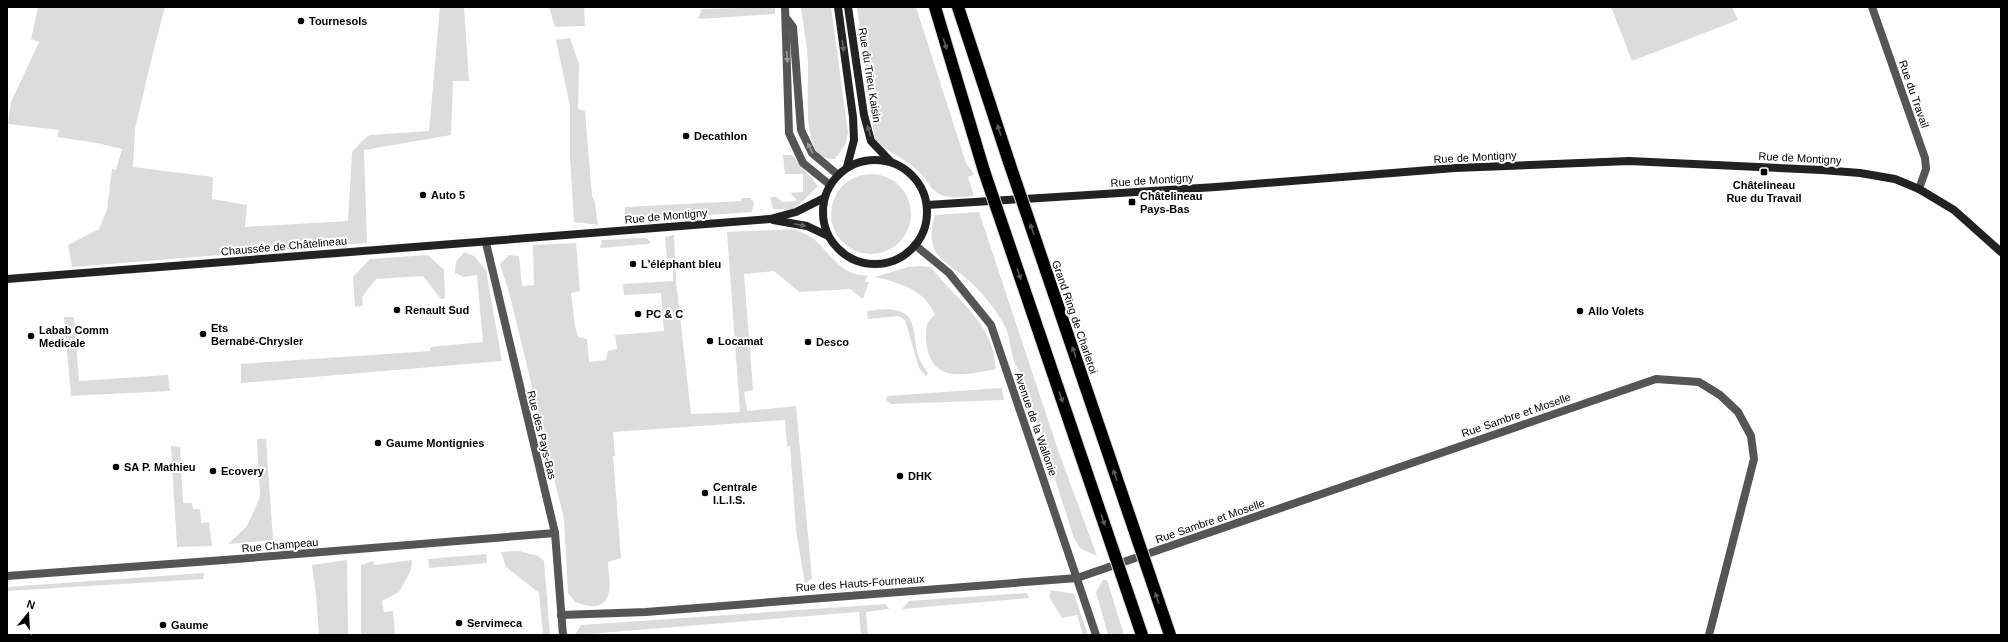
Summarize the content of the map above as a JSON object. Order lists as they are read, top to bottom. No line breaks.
{"streets":{"highway":["Grand Ring de Charleroi"],"main road":["Rue du Trieu Kaisin","Rue de Montigny","Chaussée de Châtelineau"],"street":["Rue du Travail","Rue Sambre et Moselle","Avenue de la Wallonie","Rue des Pays-Bas","Rue Champeau","Rue des Hauts-Fourneaux"]},"crossings":[["Rue du Trieu Kaisin","Rue de Montigny"],["Rue du Trieu Kaisin","Avenue de la Wallonie"],["Rue du Travail","Rue de Montigny"],["Rue de Montigny","Chaussée de Châtelineau"],["Rue de Montigny","Avenue de la Wallonie"],["Chaussée de Châtelineau","Rue des Pays-Bas"],["Rue Sambre et Moselle","Avenue de la Wallonie"],["Rue Sambre et Moselle","Rue des Hauts-Fourneaux"],["Avenue de la Wallonie","Rue des Hauts-Fourneaux"],["Rue des Pays-Bas","Rue Champeau"],["Rue des Pays-Bas","Rue des Hauts-Fourneaux"]],"places":{"other":["Tournesols","Decathlon","Auto 5","L'éléphant bleu","Renault Sud","Allo Volets","PC & C","Ets Bernabé-Chrysler","Labab Comm Medicale","Locamat","Desco","Gaume Montignies","SA P. Mathieu","Ecovery","DHK","Centrale I.L.I.S.","Servimeca","Gaume"],"transit":["Châtelineau Rue du Travail","Châtelineau Pays-Bas"]},"north":"top"}
